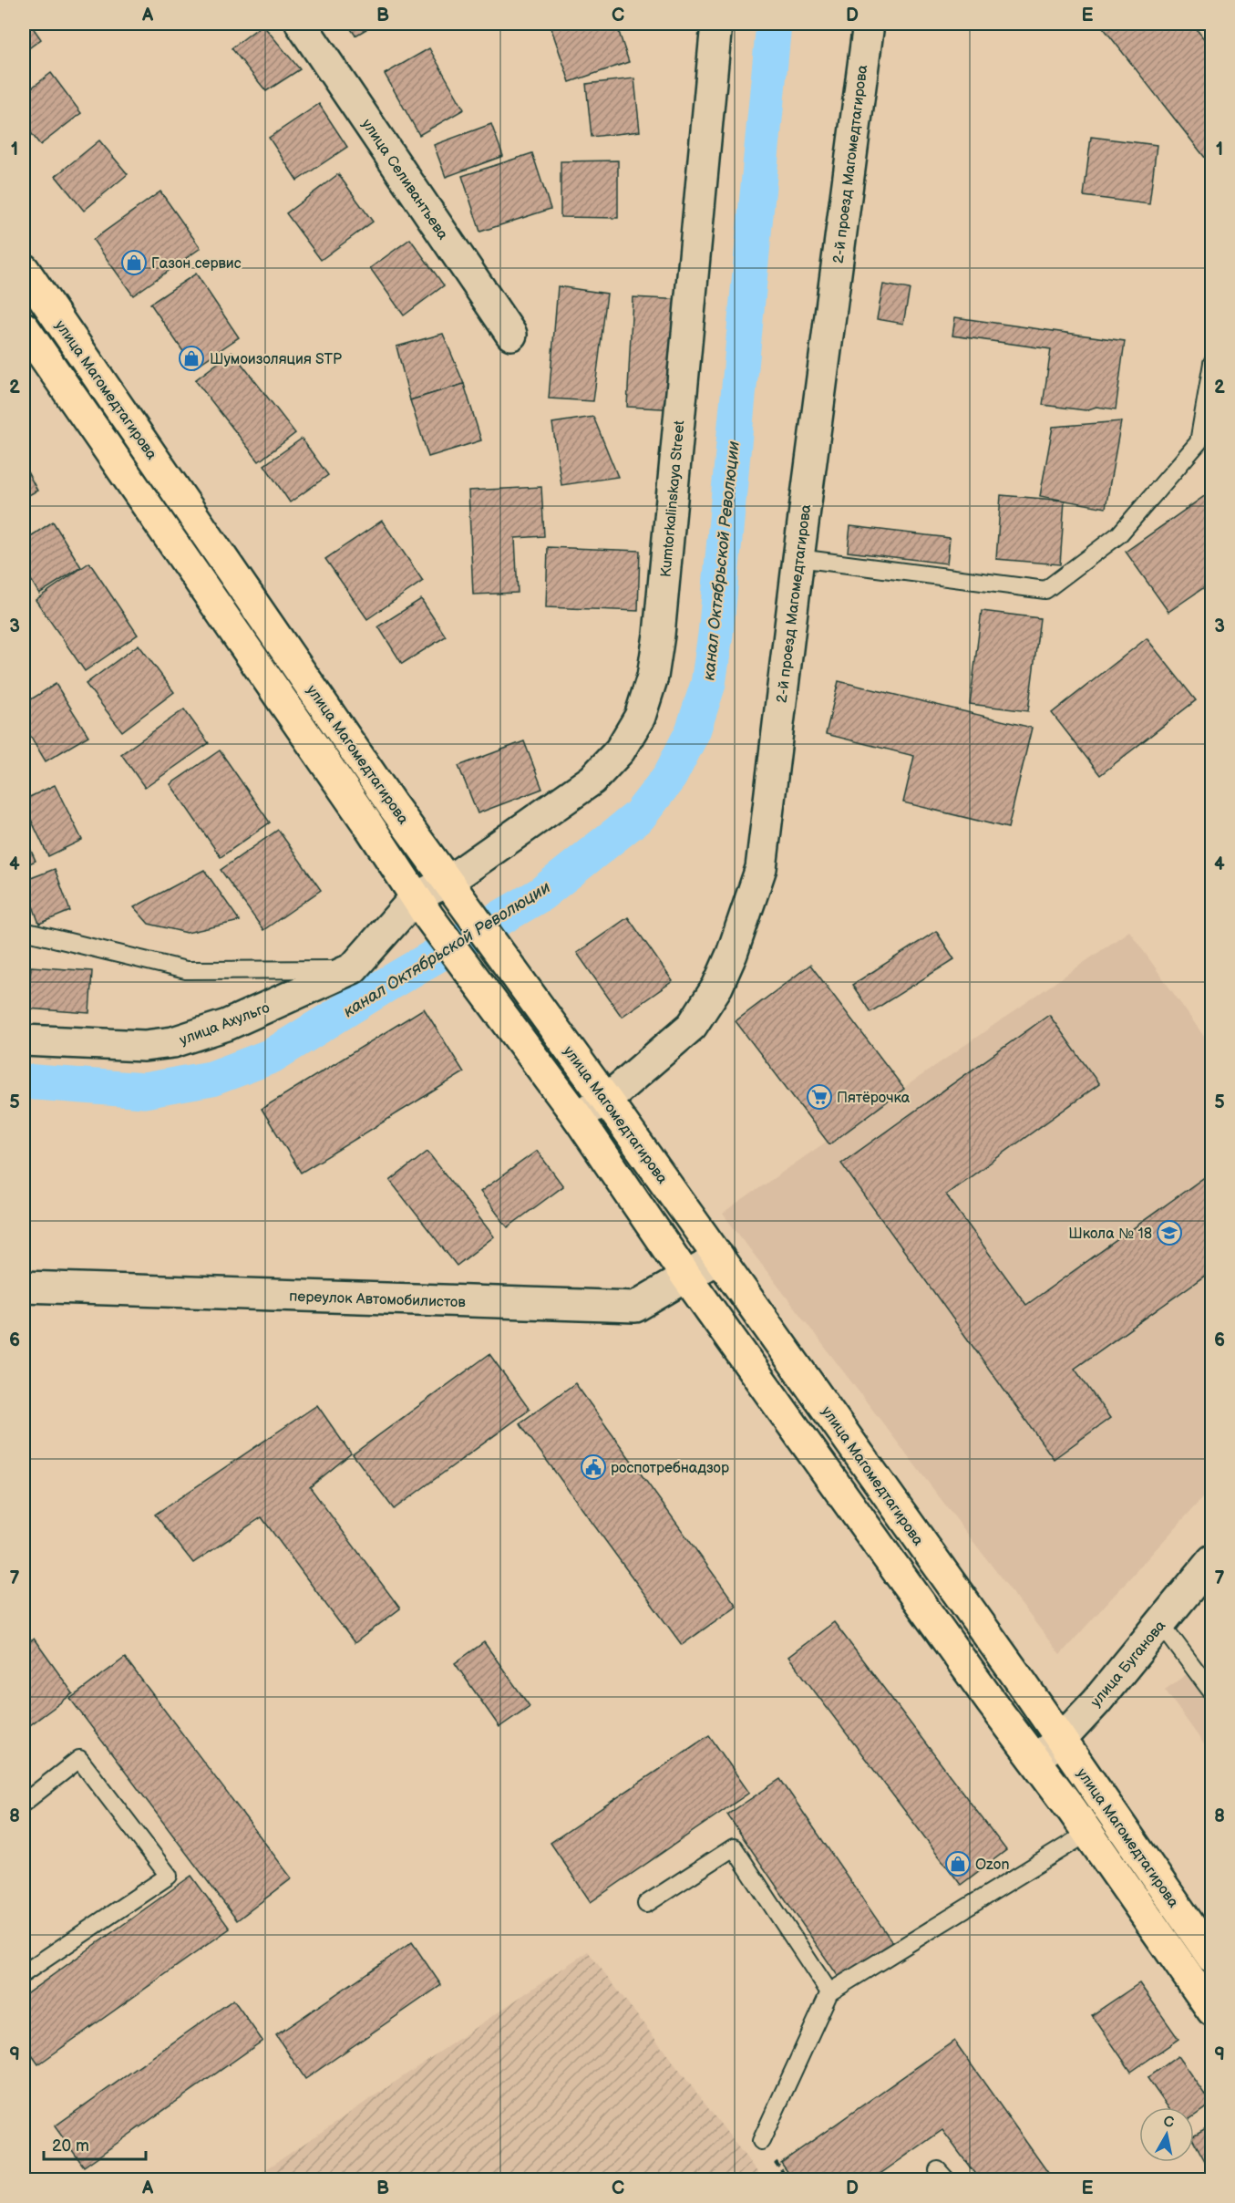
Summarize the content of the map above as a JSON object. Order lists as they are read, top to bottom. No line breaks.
{"streets":{"main road":["улица Магомедтагирова"],"street":["2-й проезд Магомедтагирова","улица Селивантьева","Kumtorkalinskaya Street","улица Ахульго","переулок Автомобилистов","улица Буганова"]},"crossings":[["2-й проезд Магомедтагирова","улица Магомедтагирова"],["улица Магомедтагирова","Kumtorkalinskaya Street"],["улица Магомедтагирова","переулок Автомобилистов"],["улица Магомедтагирова","улица Буганова"]],"water":["канал Октябрьской Революции"],"places":{"shop":["Газон сервис","Шумоизоляция STP","Ozon"],"supermarket":["Пятёрочка"],"school or university":["Школа № 18"],"public building":["роспотребнадзор"]},"scale_bar":"20 m","north":"top","grid":{"columns":["A","B","C","D","E"],"rows":["1","2","3","4","5","6","7","8","9"]}}
